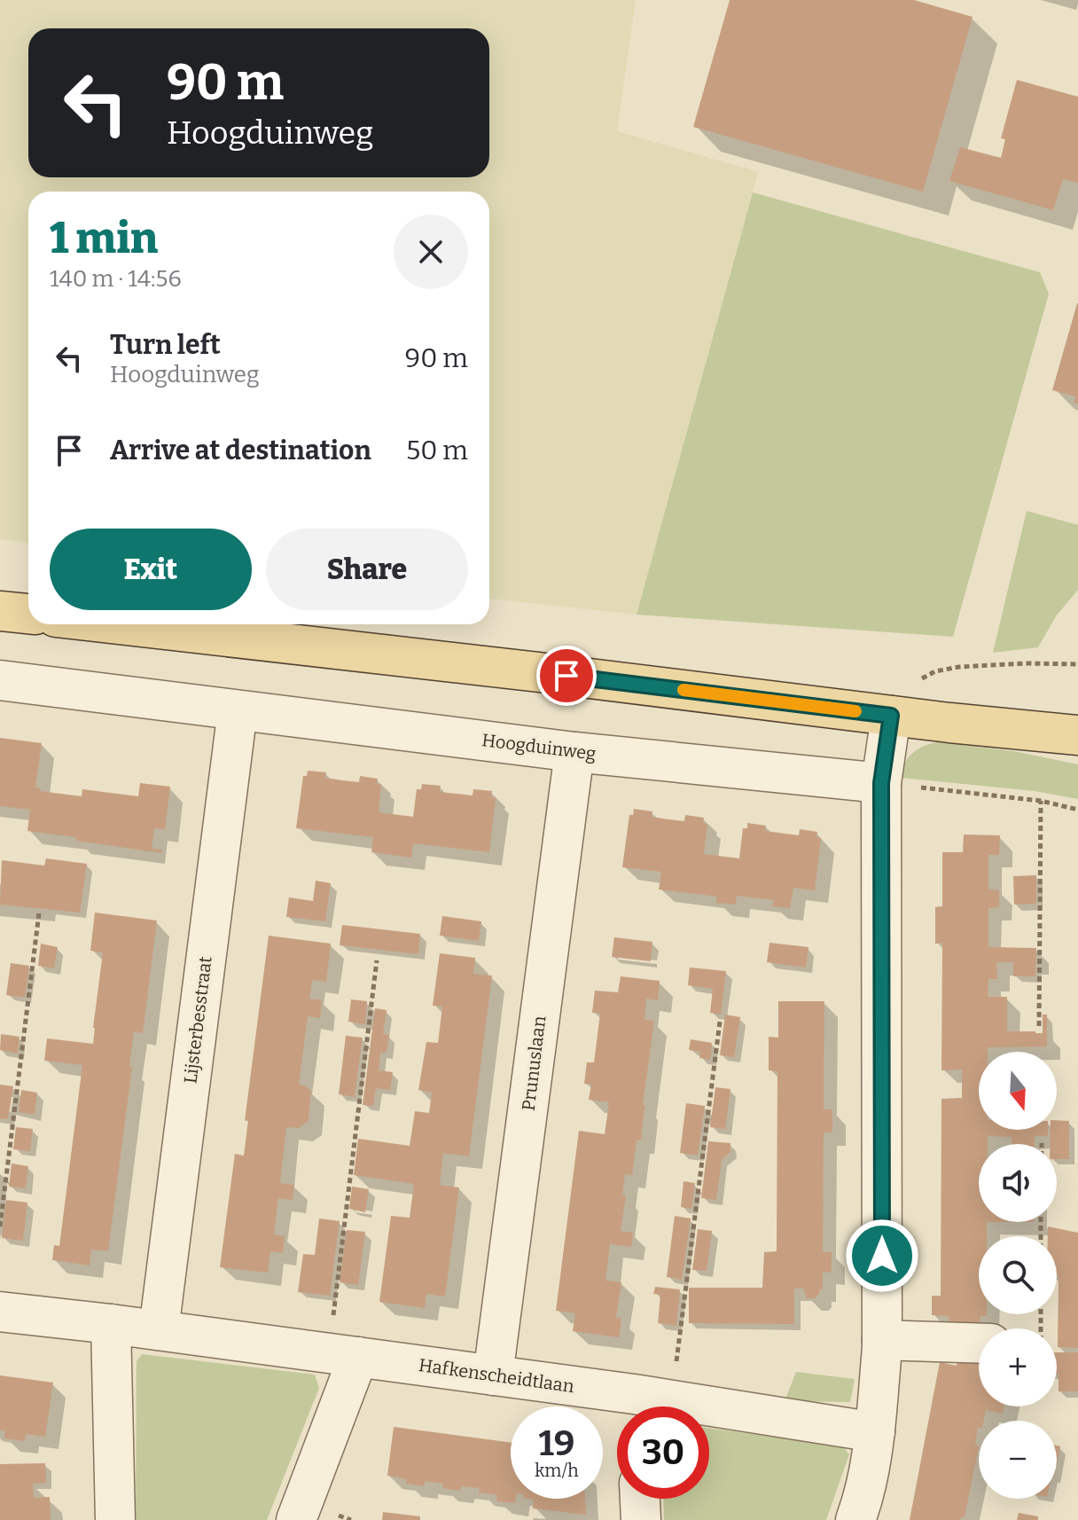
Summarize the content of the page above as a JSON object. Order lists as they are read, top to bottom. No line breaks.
{"streets":{"street":["Hoogduinweg","Lijsterbesstraat","Prunuslaan","Hafkenscheidtlaan"]},"crossings":[["Hoogduinweg","Lijsterbesstraat"],["Hoogduinweg","Prunuslaan"],["Lijsterbesstraat","Hafkenscheidtlaan"],["Prunuslaan","Hafkenscheidtlaan"]],"north":"bottom","page":{"turn":["90 m","Hoogduinweg"],"heading":["1 min","140 m · 14:56"],"list":[{"name":"Turn left","note":"Hoogduinweg","value":"90 m"},{"name":"Arrive at destination","value":"50 m"}],"buttons":["Exit","Share"],"map_buttons":["+","−"],"speed":"19 km/h","limit":"30"}}
